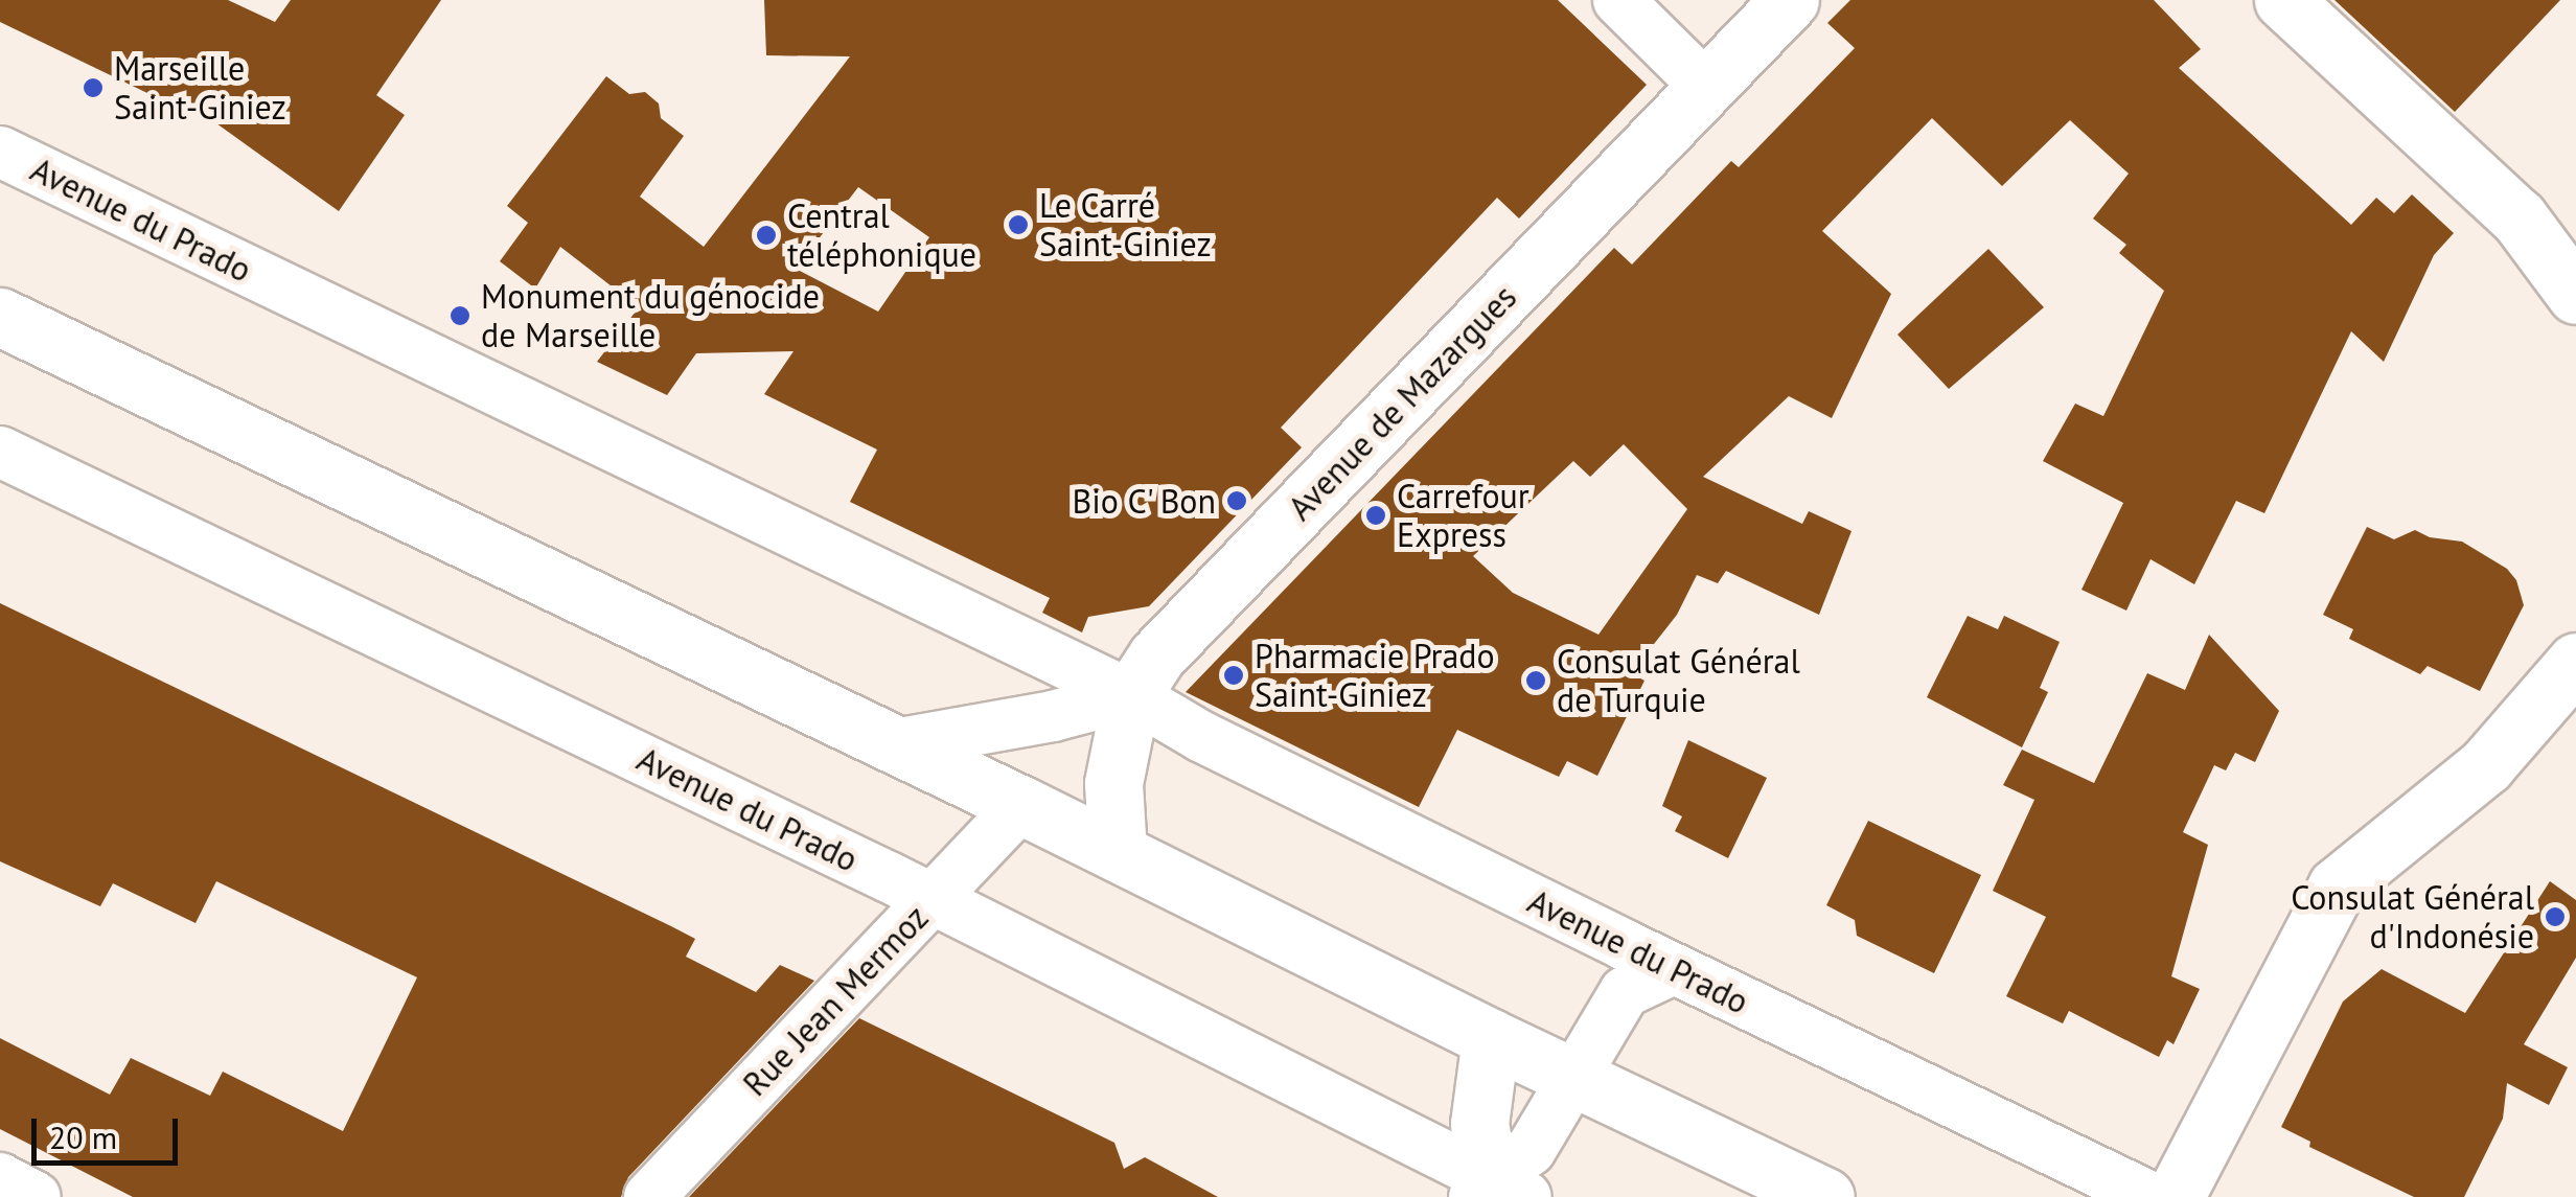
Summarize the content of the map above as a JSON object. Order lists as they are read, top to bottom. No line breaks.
{"streets":{"street":["Avenue du Prado","Avenue de Mazargues","Rue Jean Mermoz"]},"crossings":[["Avenue du Prado","Avenue de Mazargues"],["Avenue du Prado","Rue Jean Mermoz"]],"places":["Marseille Saint-Giniez","Le Carré Saint-Giniez","Central téléphonique","Monument du génocide de Marseille","Bio C' Bon","Carrefour Express","Pharmacie Prado Saint-Giniez","Consulat Général de Turquie","Consulat Général d'Indonésie"],"scale_bar":"20 m"}
